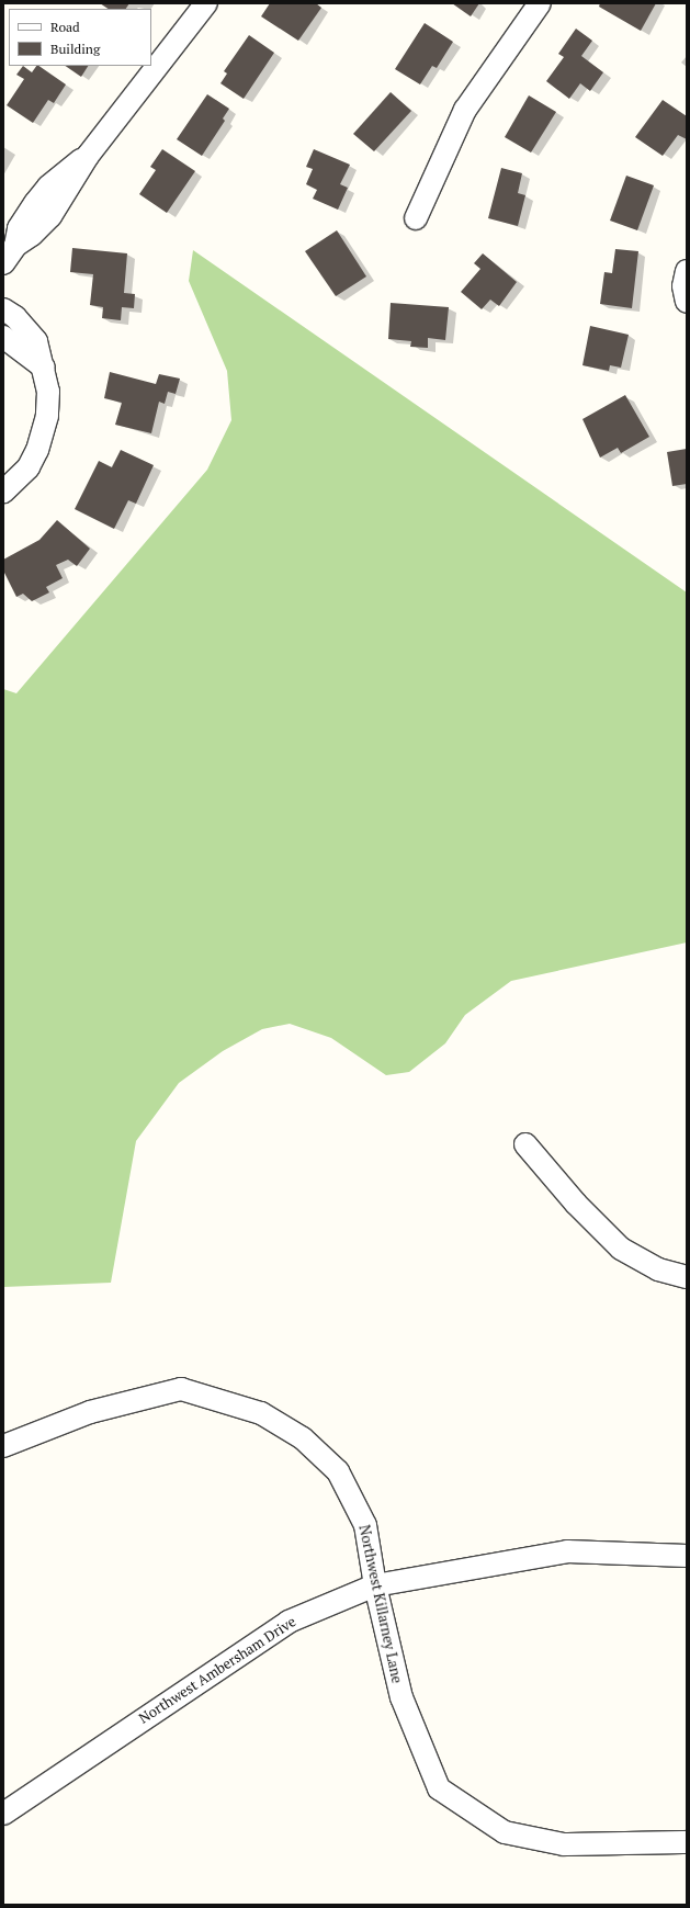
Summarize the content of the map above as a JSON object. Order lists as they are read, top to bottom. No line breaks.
{"streets":{"street":["Northwest Killarney Lane","Northwest Ambersham Drive"]},"crossings":[["Northwest Killarney Lane","Northwest Ambersham Drive"]],"legend":["Road","Building"]}
